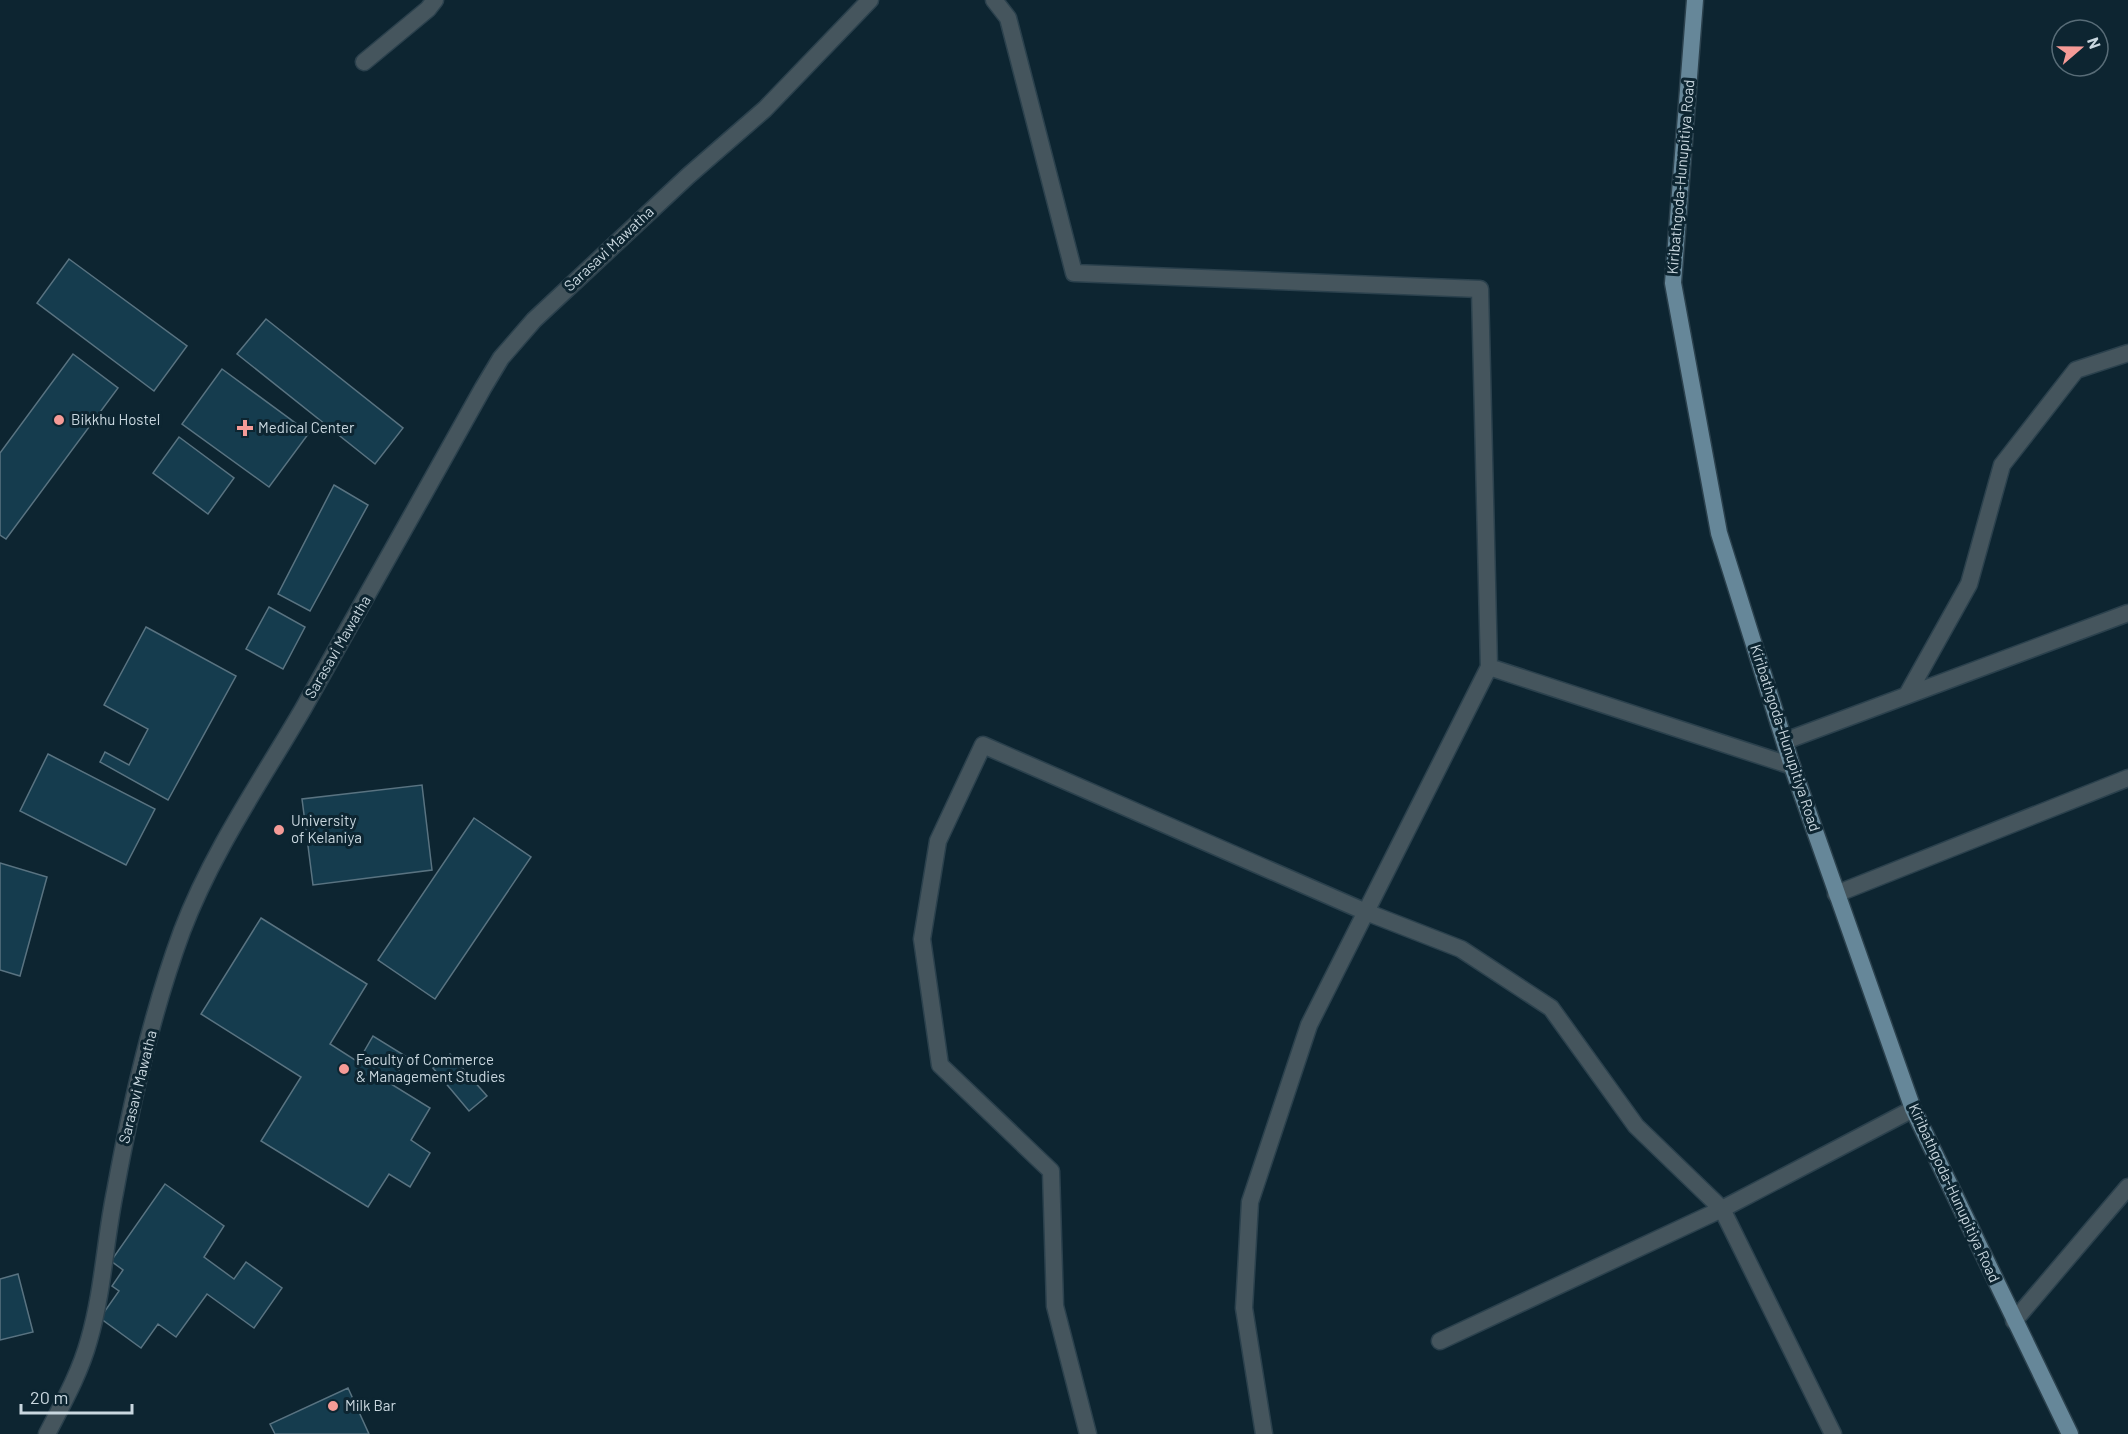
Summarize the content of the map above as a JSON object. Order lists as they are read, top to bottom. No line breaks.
{"streets":{"main road":["Kiribathgoda-Hunupitiya Road"],"street":["Sarasavi Mawatha"]},"places":{"other":["Bikkhu Hostel","University of Kelaniya","Faculty of Commerce & Management Studies","Milk Bar"],"health":["Medical Center"]},"scale_bar":"20 m","north":"right"}
